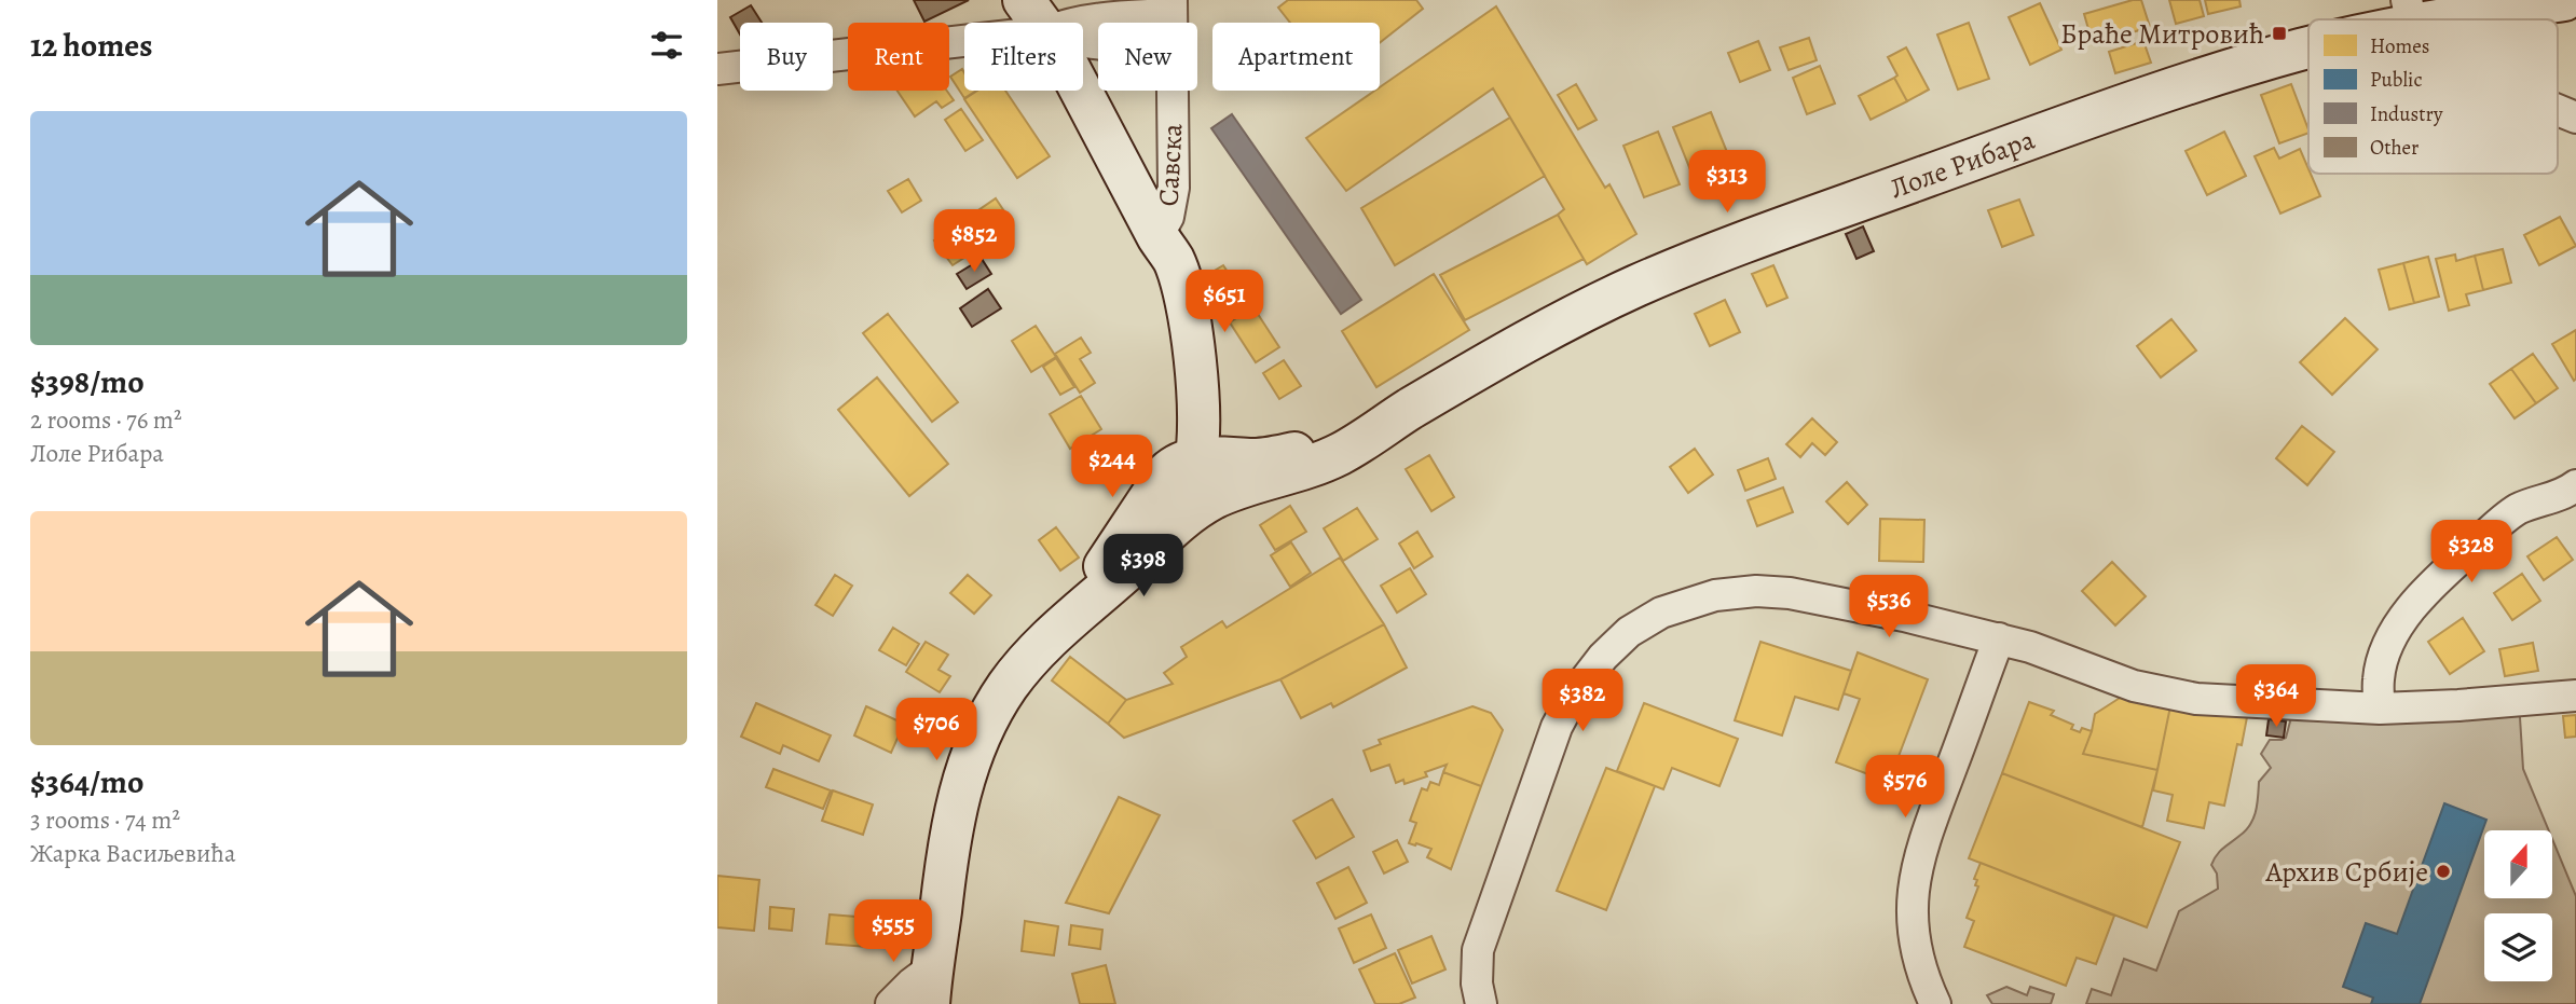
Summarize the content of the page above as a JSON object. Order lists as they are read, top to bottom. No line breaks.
{"streets":{"main road":["Лоле Рибара","Савска"]},"crossings":[["Лоле Рибара","Савска"]],"places":{"transit":["Браће Митровић"],"other":["Архив Србије"]},"legend":["Homes","Public","Industry","Other"],"north":"top","page":{"heading":"12 homes","chip":["Buy","Rent","Filters","New","Apartment"],"list":[{"name":"$398/mo","note":"2 rooms · 76 m² · Лоле Рибара"},{"name":"$364/mo","note":"3 rooms · 74 m² · Жарка Васиљевића"}],"price":["$313","$852","$651","$244","$328","$398","$536","$364","$382","$706","$576","$555"]}}
